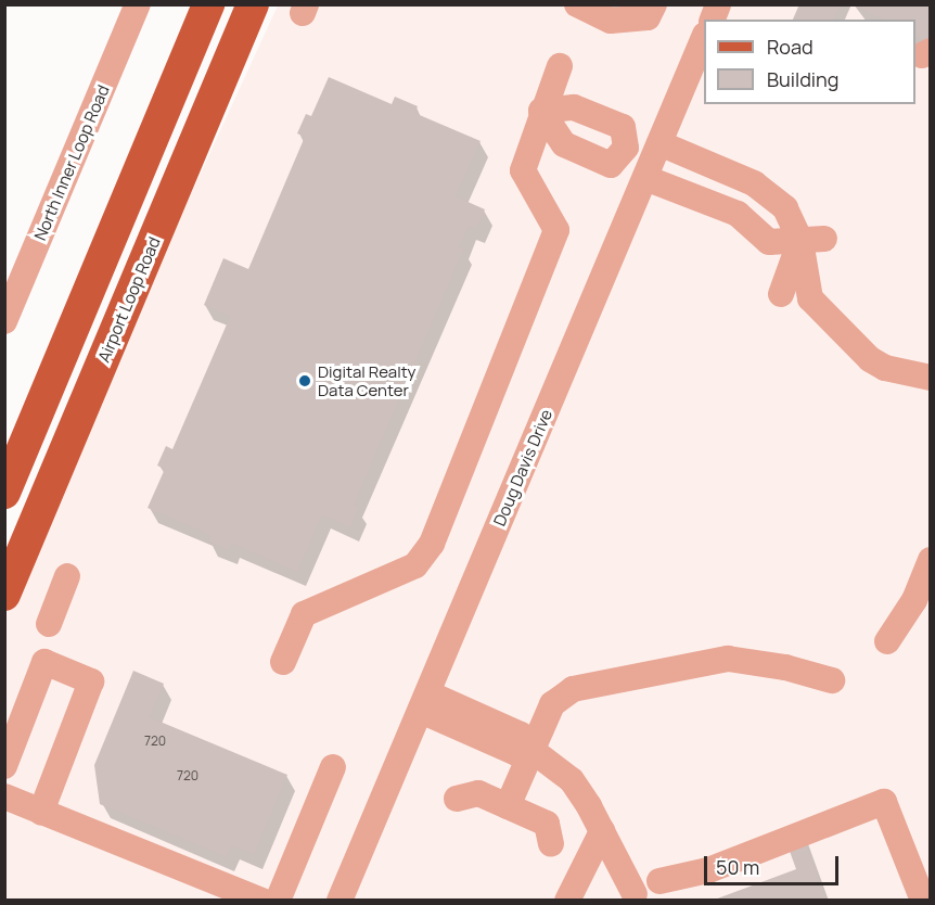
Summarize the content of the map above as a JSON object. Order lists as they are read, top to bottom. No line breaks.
{"streets":{"main road":["Airport Loop Road"],"street":["North Inner Loop Road","Doug Davis Drive"]},"places":["Digital Realty Data Center"],"house_numbers":["720","720"],"legend":["Road","Building"],"scale_bar":"50 m"}
